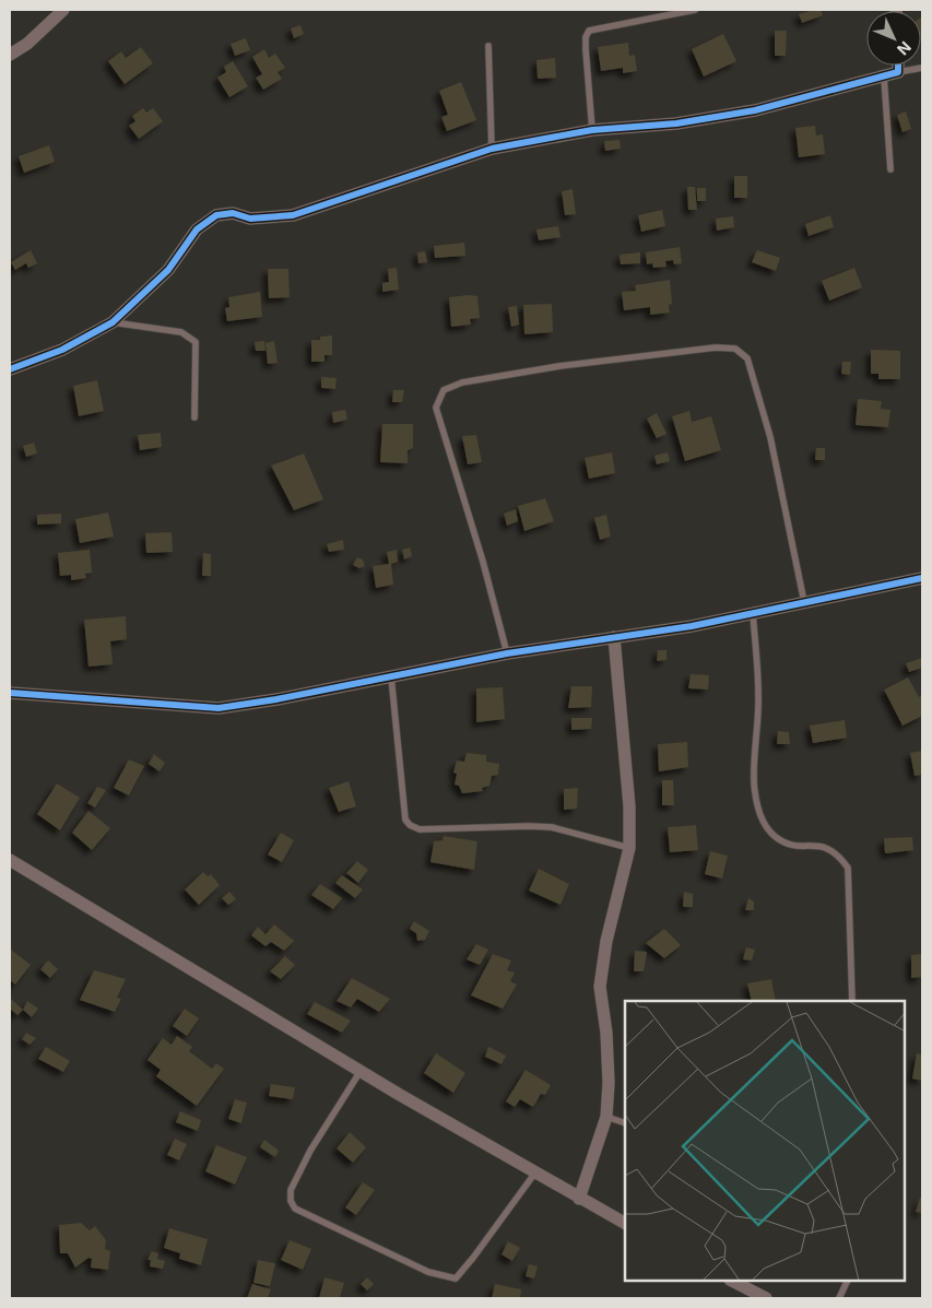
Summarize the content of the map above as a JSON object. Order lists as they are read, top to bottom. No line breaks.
{"north":"bottom right"}
